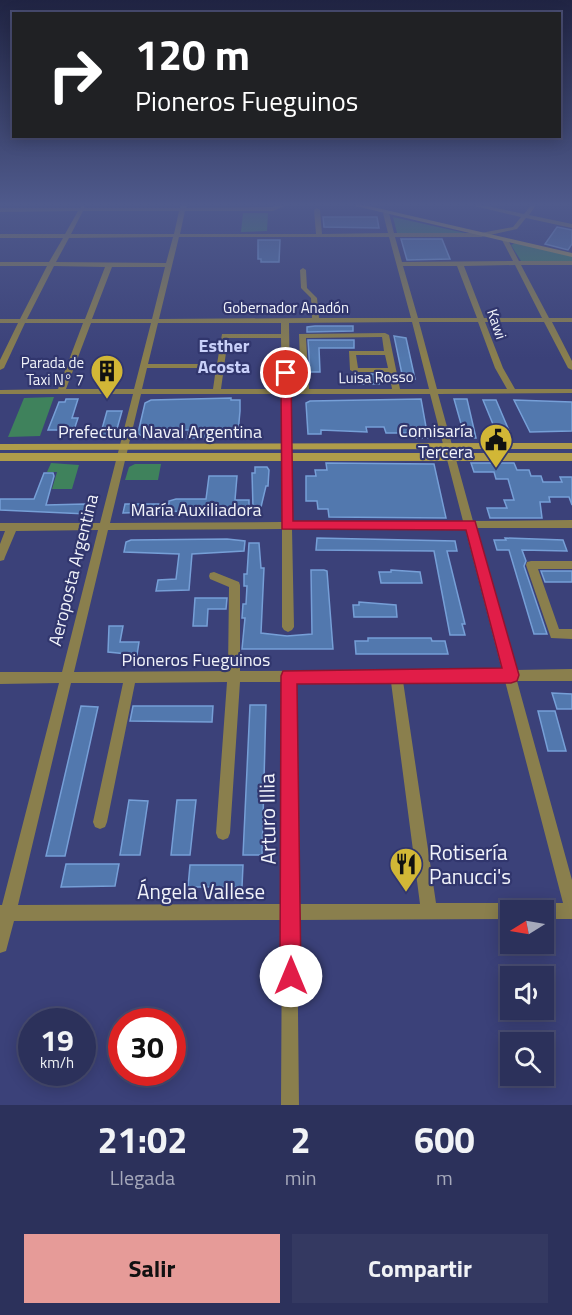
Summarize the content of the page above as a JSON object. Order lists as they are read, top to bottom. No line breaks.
{"streets":{"main road":["Prefectura Naval Argentina"],"street":["Gobernador Anadón","Kawi","Luisa Rosso","María Auxiliadora","Aeroposta Argentina","Pioneros Fueguinos","Arturo Illia","Ángela Vallese"]},"crossings":[["Gobernador Anadón","Kawi"],["Gobernador Anadón","Aeroposta Argentina"],["Kawi","Luisa Rosso"],["Luisa Rosso","Aeroposta Argentina"],["Prefectura Naval Argentina","Aeroposta Argentina"],["María Auxiliadora","Aeroposta Argentina"],["Aeroposta Argentina","Pioneros Fueguinos"],["Aeroposta Argentina","Ángela Vallese"],["Pioneros Fueguinos","Arturo Illia"],["Arturo Illia","Ángela Vallese"]],"districts":["Esther Acosta"],"places":{"building":["Parada de Taxi N° 7"],"public building":["Comisaría Tercera"],"restaurant":["Rotisería Panucci's"]},"north":"left","page":{"turn":["120 m","Pioneros Fueguinos"],"speed":"19 km/h","limit":"30","eta":["21:02","Llegada","2","min","600","m"],"buttons":["Salir","Compartir"]}}
